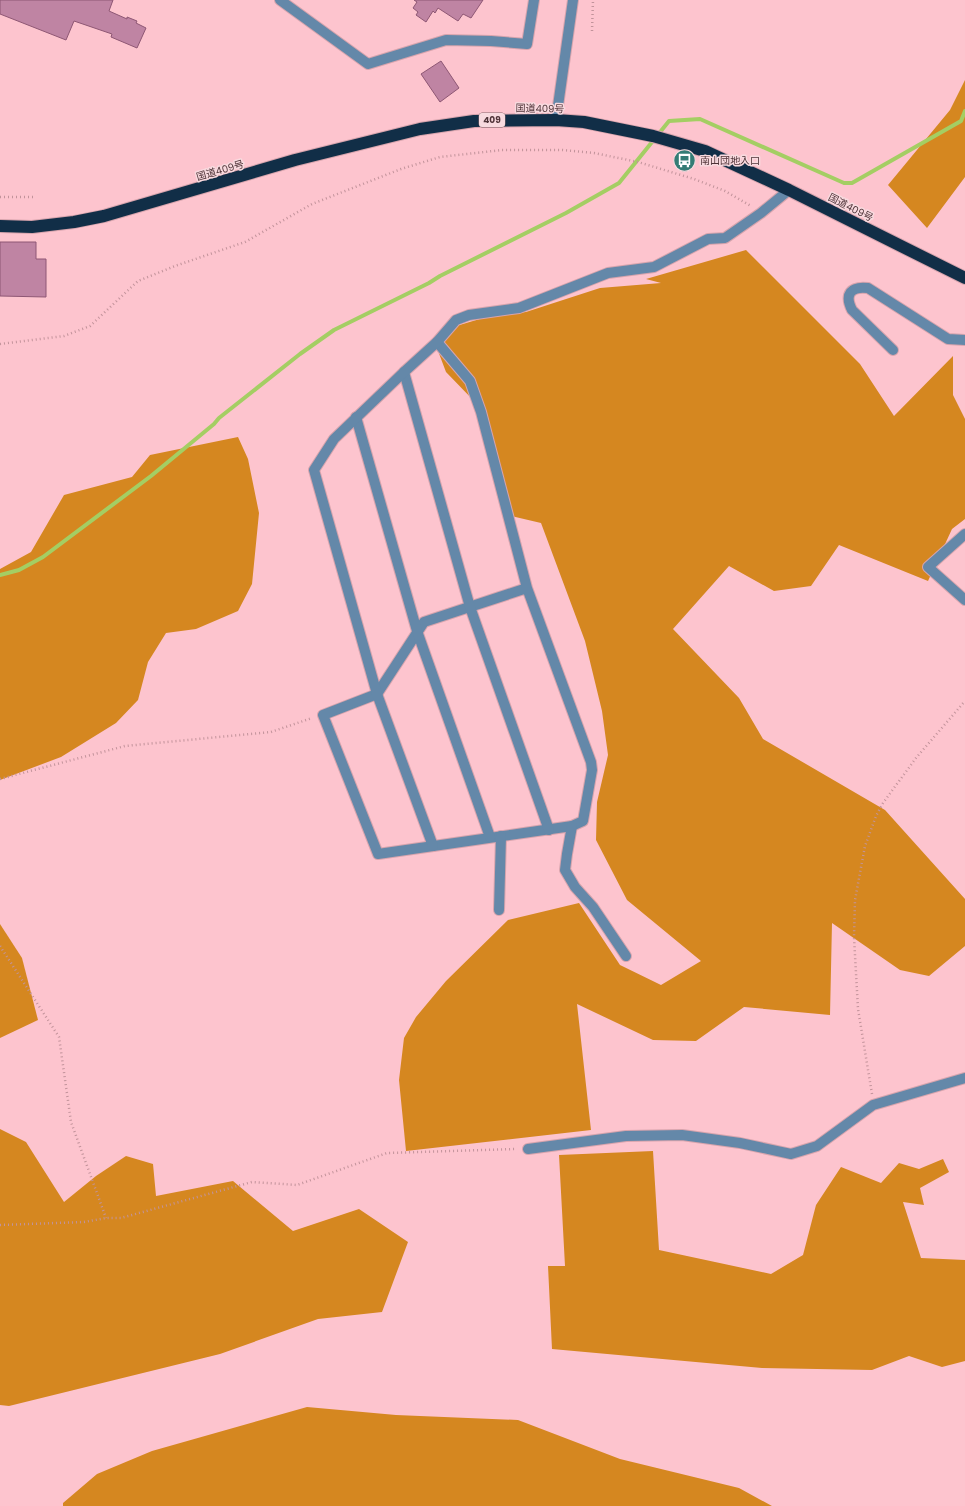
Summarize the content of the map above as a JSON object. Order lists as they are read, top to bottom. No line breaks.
{"streets":{"highway":["国道409号","409"]},"places":{"bus stop":["南山団地入口"]}}
